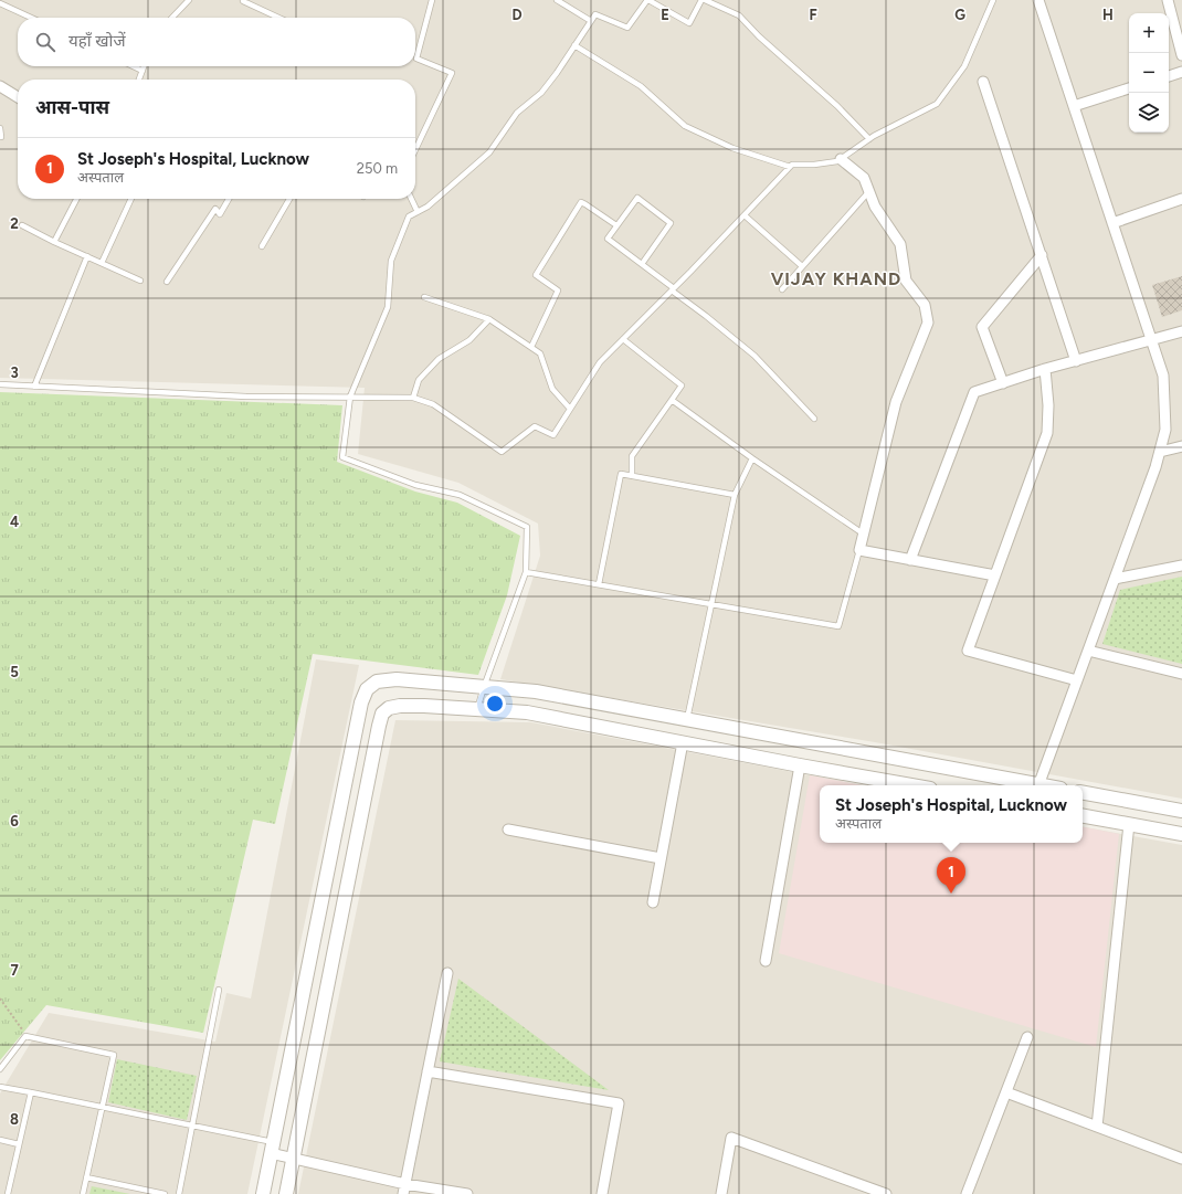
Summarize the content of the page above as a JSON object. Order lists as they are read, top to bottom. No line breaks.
{"districts":["VIJAY KHAND"],"page":{"map_buttons":["+","−"],"search":"यहाँ खोजें","heading":"आस-पास","list":[{"mark":"1","name":"St Joseph's Hospital, Lucknow","note":"अस्पताल","value":"250 m"}],"popup":["St Joseph's Hospital, Lucknow","अस्पताल"],"pins":"1"},"grid":{"columns":["D","E","F","G","H"],"rows":["2","3","4","5","6","7","8"]}}
